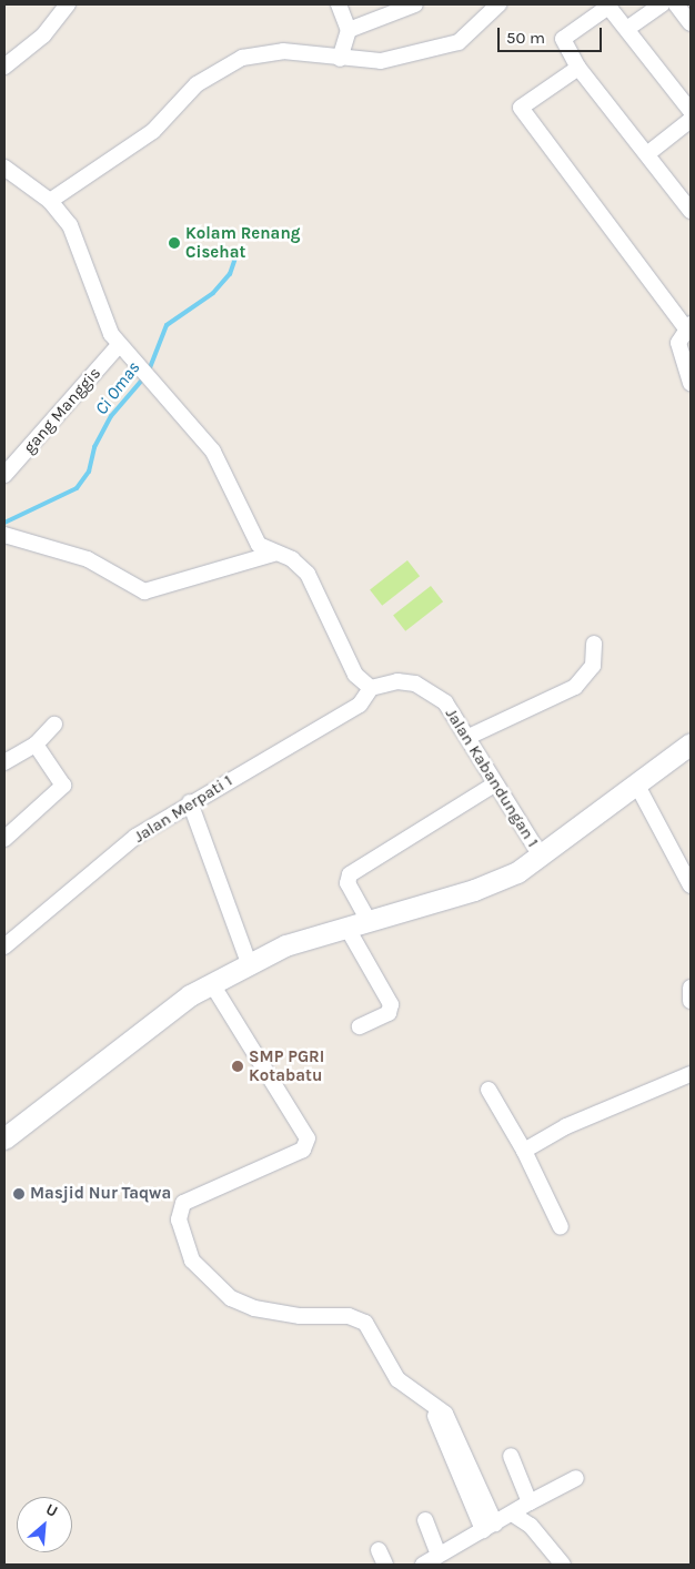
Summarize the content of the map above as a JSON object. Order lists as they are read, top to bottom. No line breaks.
{"streets":{"street":["gang Manggis","Jalan Kabandungan 1","Jalan Merpati 1"]},"crossings":[["Jalan Kabandungan 1","Jalan Merpati 1"]],"water":["Ci Omas"],"places":["Kolam Renang Cisehat","SMP PGRI Kotabatu","Masjid Nur Taqwa"],"scale_bar":"50 m","north":"top right"}
